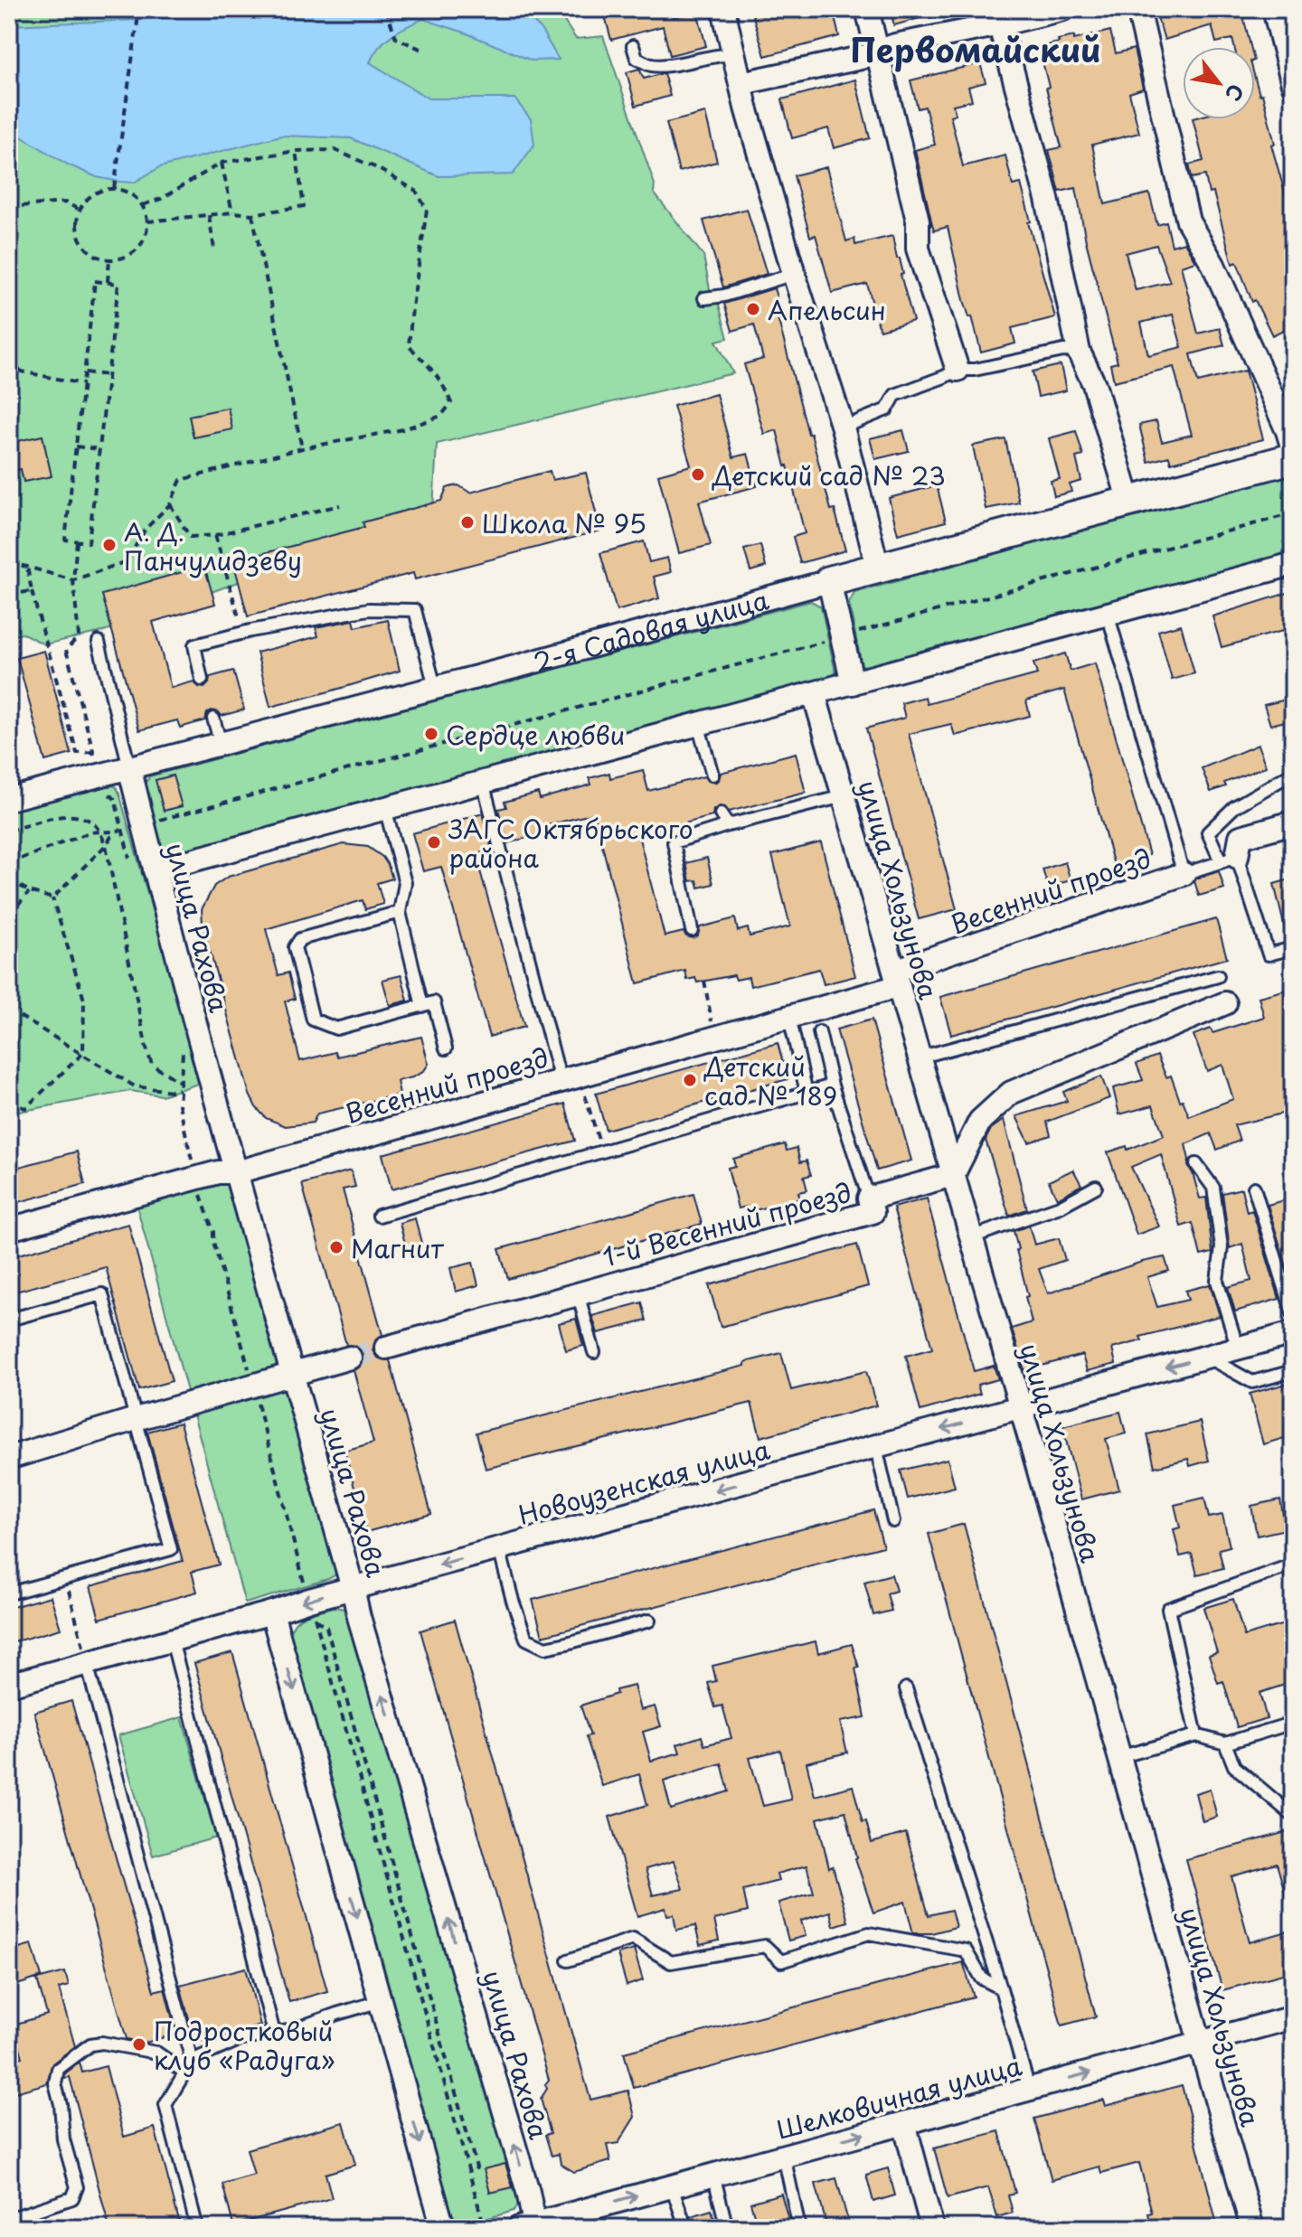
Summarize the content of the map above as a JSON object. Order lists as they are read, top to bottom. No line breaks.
{"streets":{"street":["2-я Садовая улица","улица Хользунова","Весенний проезд","улица Рахова","1-й Весенний проезд","Новоузенская улица","Шелковичная улица"]},"crossings":[["2-я Садовая улица","улица Рахова"],["улица Хользунова","Весенний проезд"],["улица Хользунова","1-й Весенний проезд"],["улица Хользунова","Новоузенская улица"],["улица Хользунова","Шелковичная улица"],["Весенний проезд","улица Рахова"],["улица Рахова","Новоузенская улица"],["улица Рахова","Шелковичная улица"]],"one_way":["Новоузенская улица","Шелковичная улица"],"districts":["Первомайский"],"places":["Апельсин","Детский сад № 23","Школа № 95","А. Д. Панчулидзеву","Сердце любви","ЗАГС Октябрьского района","Детский сад № 189","Магнит","Подростковый клуб «Радуга»"],"north":"bottom right"}
